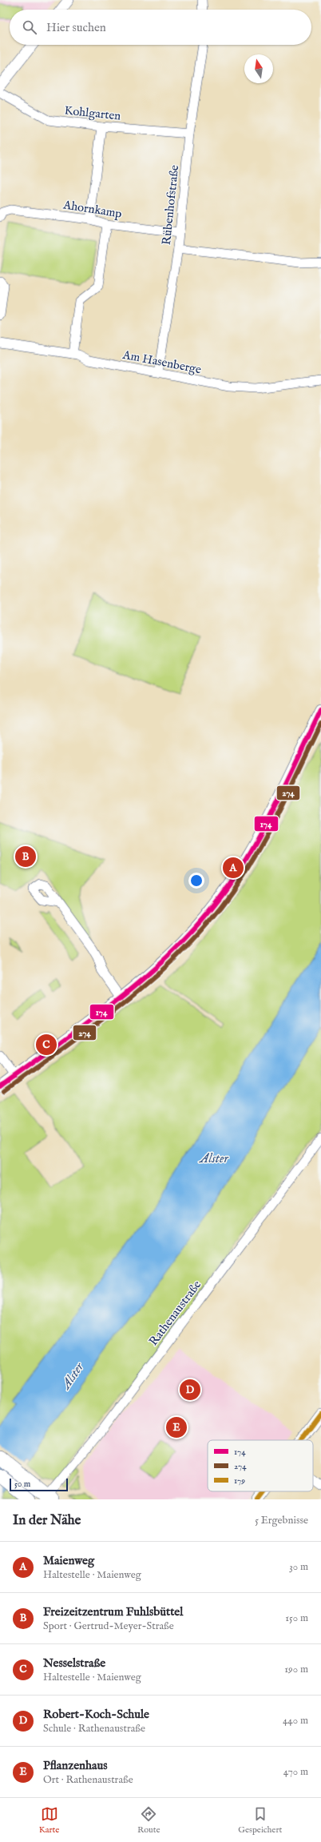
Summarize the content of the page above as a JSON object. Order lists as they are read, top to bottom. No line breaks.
{"streets":{"street":["Kohlgarten","Rübenhofstraße","Ahornkamp","Am Hasenberge","Rathenaustraße"]},"crossings":[["Kohlgarten","Rübenhofstraße"],["Rübenhofstraße","Ahornkamp"],["Rübenhofstraße","Am Hasenberge"]],"water":["Alster"],"lines":["transit line 174","transit line 274","transit line 179"],"legend":["174","274","179"],"scale_bar":"50 m","north":"top","page":{"search":"Hier suchen","pins":["B","A","C","D","E"],"scale":"50 m","heading":["In der Nähe","5 Ergebnisse"],"list":[{"mark":"A","name":"Maienweg","note":"Haltestelle · Maienweg","value":"30 m"},{"mark":"B","name":"Freizeitzentrum Fuhlsbüttel","note":"Sport · Gertrud-Meyer-Straße","value":"150 m"},{"mark":"C","name":"Nesselstraße","note":"Haltestelle · Maienweg","value":"190 m"},{"mark":"D","name":"Robert-Koch-Schule","note":"Schule · Rathenaustraße","value":"440 m"},{"mark":"E","name":"Pflanzenhaus","note":"Ort · Rathenaustraße","value":"470 m"}],"nav":["Karte","Route","Gespeichert"]}}
